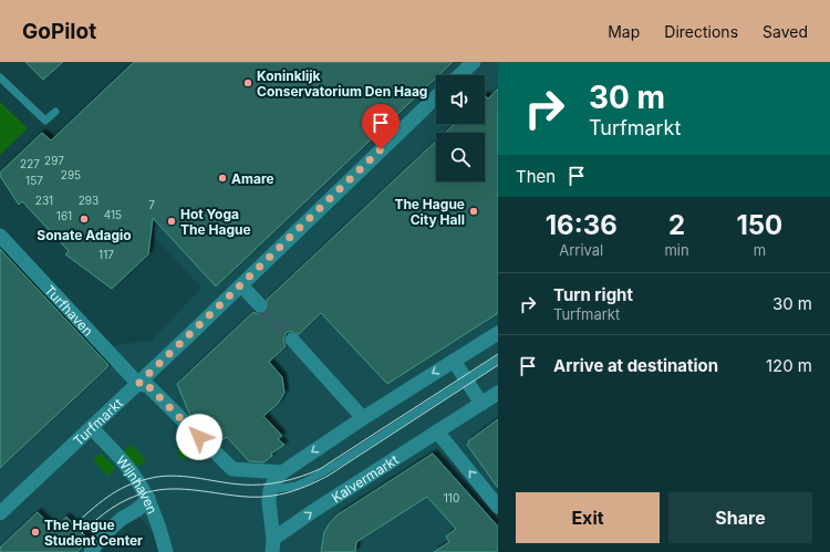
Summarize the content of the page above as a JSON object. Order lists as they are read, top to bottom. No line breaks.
{"streets":{"street":["Turfhaven","Turfmarkt","Kalvermarkt","Wijnhaven"]},"crossings":[["Turfhaven","Turfmarkt"],["Turfmarkt","Wijnhaven"]],"places":["Koninklijk Conservatorium Den Haag","Amare","The Hague City Hall","Sonate Adagio","Hot Yoga The Hague","The Hague Student Center"],"house_numbers":["297","227","295","157","231","293","7","415","161","117","110"],"page":{"header":"GoPilot","nav":["Map","Directions","Saved"],"turn":["30 m","Turfmarkt"],"then":"Then","eta":["16:36","Arrival","2","min","150","m"],"list":[{"name":"Turn right","note":"Turfmarkt","value":"30 m"},{"name":"Arrive at destination","value":"120 m"}],"buttons":["Exit","Share"]}}
